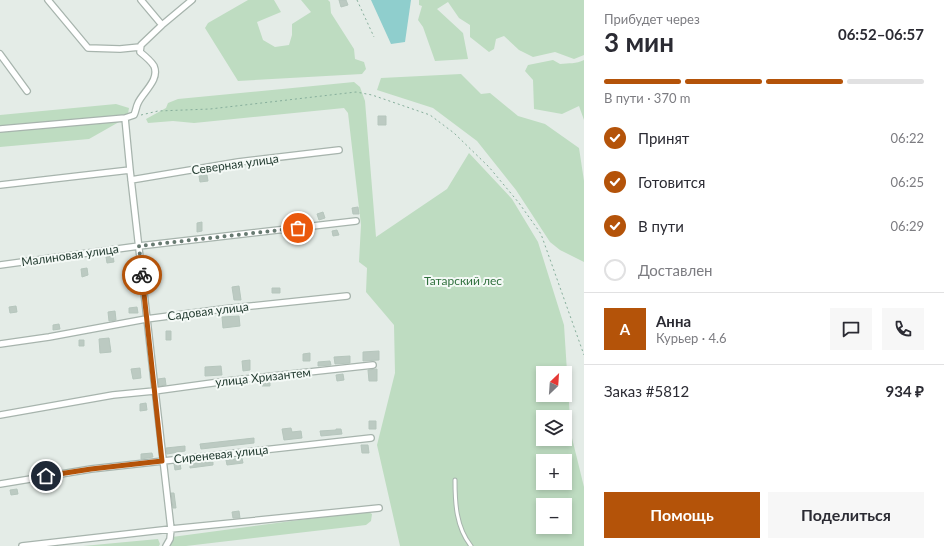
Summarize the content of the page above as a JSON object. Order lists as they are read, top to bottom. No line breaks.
{"streets":{"street":["Северная улица","Малиновая улица","Садовая улица","улица Хризантем","Сиреневая улица"]},"parks":["Татарский лес"],"north":"top right","page":{"heading":["3 мин","Прибудет через","06:52–06:57"],"panel":["Анна","Курьер · 4.6","Заказ #5812","934 ₽"],"bar":"В пути · 370 m","list":[["Принят","06:22"],["Готовится","06:25"],["В пути","06:29"],"Доставлен"],"round":"А","map_buttons":["+","−"],"buttons":["Помощь","Поделиться"]}}
